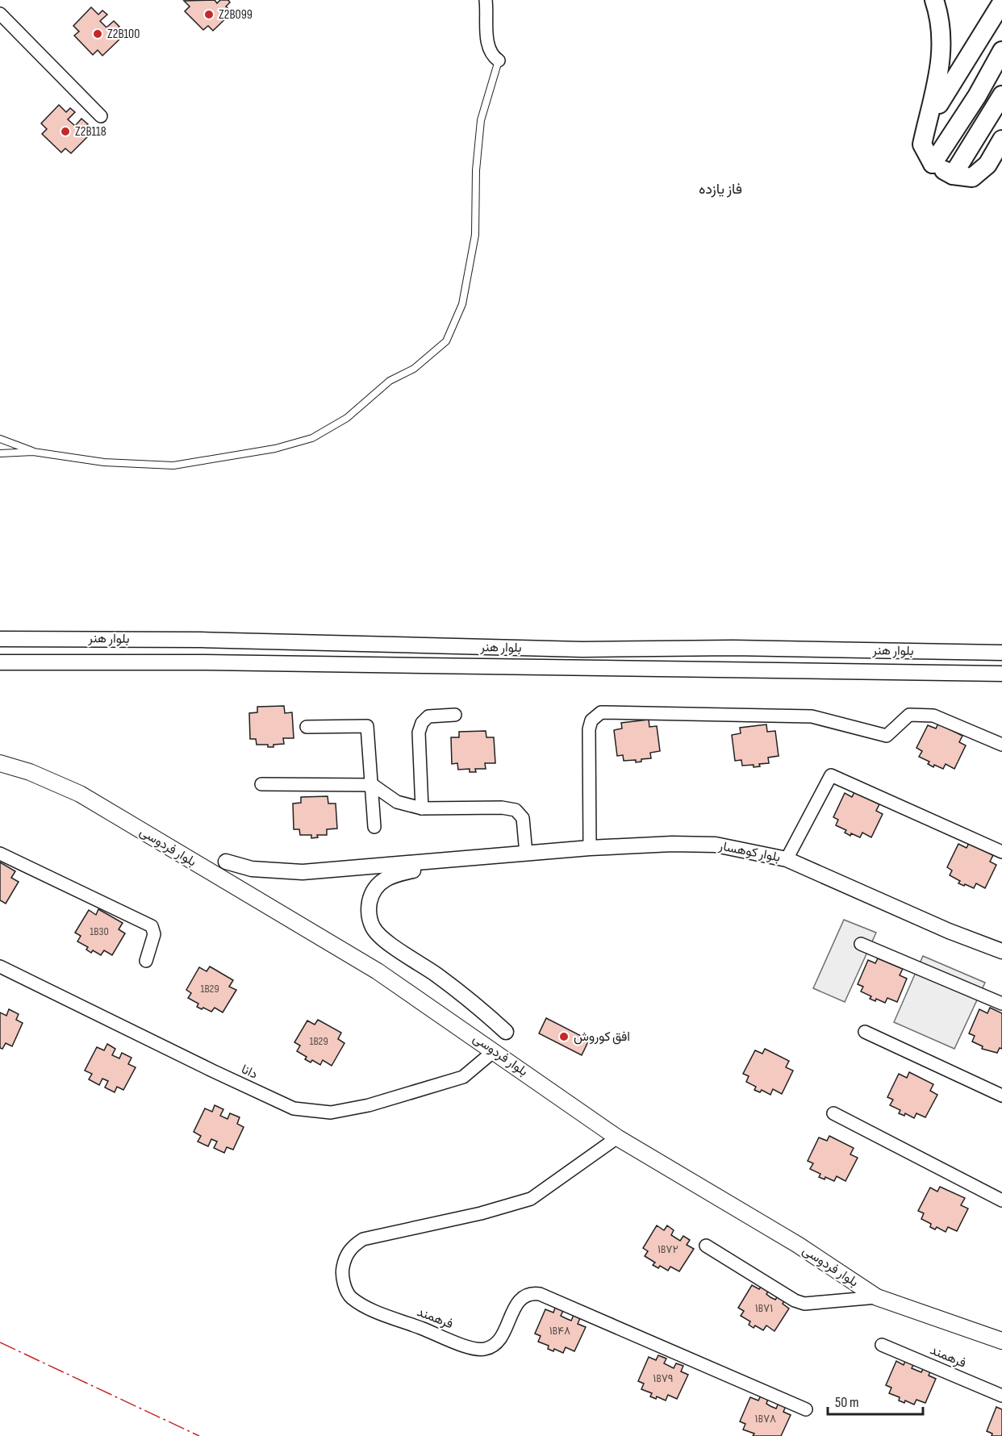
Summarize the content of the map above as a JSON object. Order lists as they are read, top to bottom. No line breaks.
{"streets":{"main road":["بلوار فردوسی"],"street":["بلوار هنر","بلوار کوهسار","دانا","فرهمند"]},"crossings":[["بلوار فردوسی","دانا"],["بلوار فردوسی","فرهمند"]],"districts":["فاز یازده"],"places":["Z2B099","Z2B100","Z2B118","افق کوروش"],"house_numbers":["1B30","1B29","1B29","۱B۷۲","۱B۷۱","۱B۴۸","۱B۷۹","۱B۷۸"],"scale_bar":"50 m"}
